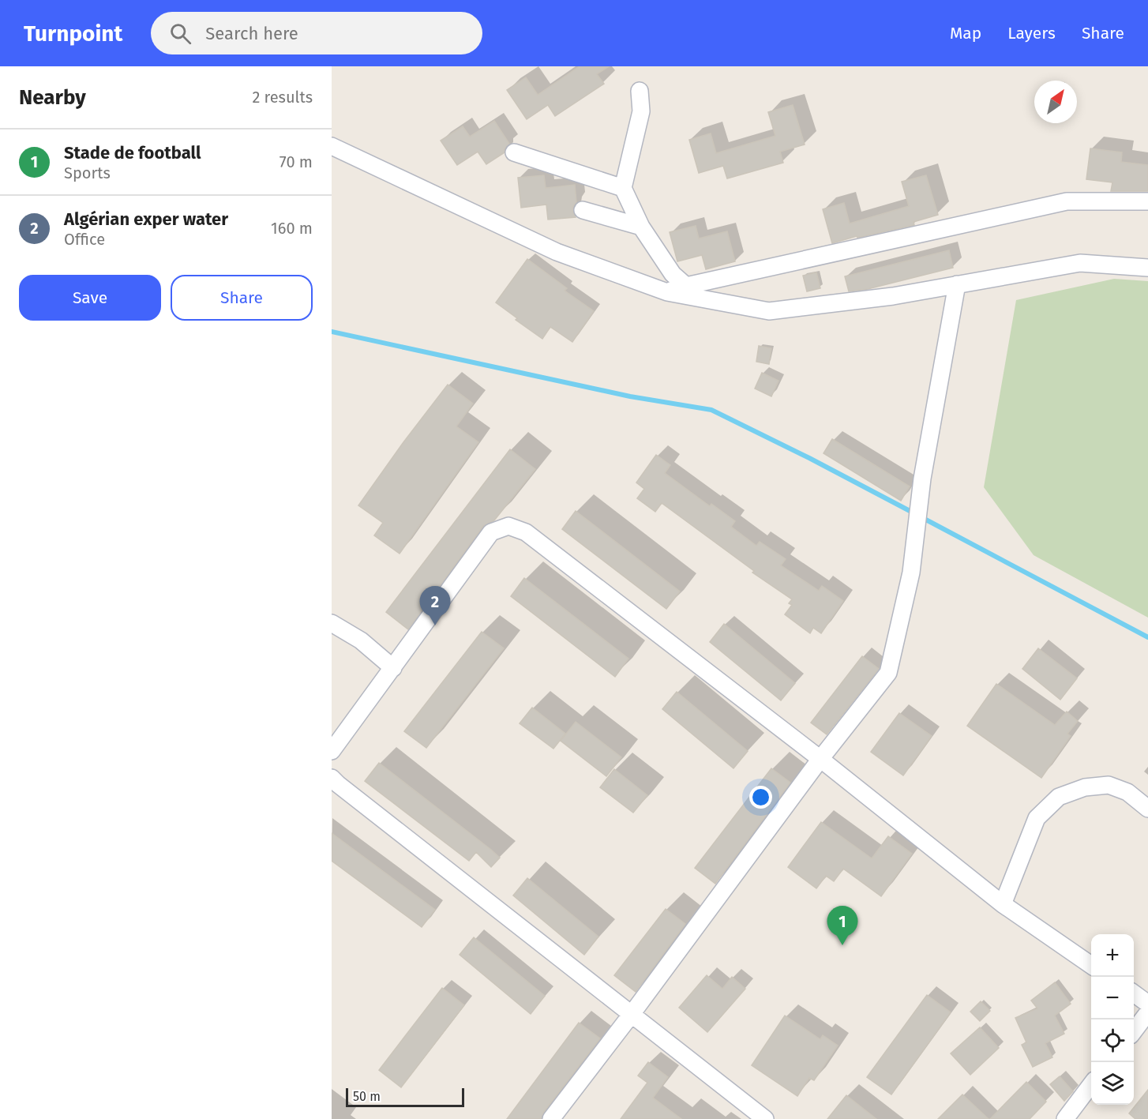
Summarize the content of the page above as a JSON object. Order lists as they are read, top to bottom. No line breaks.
{"scale_bar":"50 m","north":"top right","page":{"header":"Turnpoint","search":"Search here","nav":["Map","Layers","Share"],"heading":["Nearby","2 results"],"list":[{"mark":"1","name":"Stade de football","note":"Sports","value":"70 m"},{"mark":"2","name":"Algérian exper water","note":"Office","value":"160 m"}],"buttons":["Save","Share"],"pins":["2","1"],"map_buttons":["+","−"],"scale":"50 m"}}
